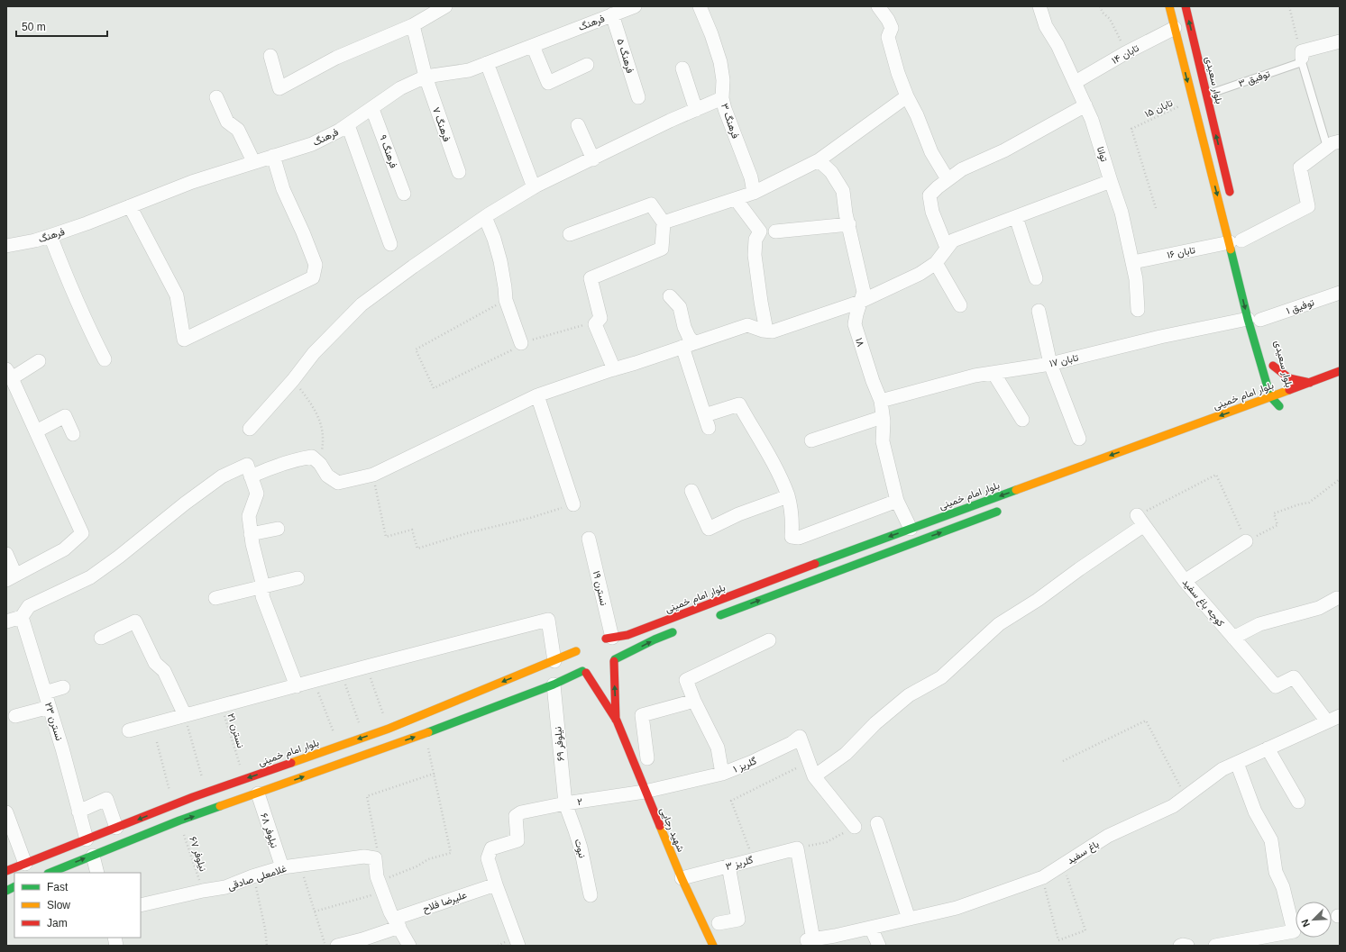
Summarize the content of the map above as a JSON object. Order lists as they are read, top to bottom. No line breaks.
{"streets":{"main road":["بلوار سعیدی","بلوار امام خمینی","شهید رجایی"],"street":["فرهنگ","تابان ۱۴","فرهنگ ۵","فرهنگ ۳","فرهنگ ۷","فرهنگ ۹","توانا","تابان ۱۶","توفیق ۱","۱۸","تابان ۱۷","نسترن ۱۹","کوچه باغ سفید","نسترن ۲۳","نیلوفر ۶۹","گلریز ۱","۲","نیلوفر ۶۸","نبوت","باغ سفید","گلریز ۳","غلامعلی صادقی","علیرضا فلاح"],"lane":["توفیق ۳"],"path":["تابان ۱۵","نسترن ۲۱","نیلوفر ۶۷"]},"crossings":[["فرهنگ","فرهنگ ۵"],["فرهنگ","فرهنگ ۷"],["فرهنگ","فرهنگ ۹"],["تابان ۱۴","بلوار سعیدی"],["تابان ۱۴","توانا"],["توفیق ۳","بلوار سعیدی"],["بلوار سعیدی","تابان ۱۵"],["بلوار سعیدی","تابان ۱۶"],["بلوار سعیدی","توفیق ۱"],["بلوار سعیدی","تابان ۱۷"],["بلوار سعیدی","بلوار امام خمینی"],["توانا","تابان ۱۶"],["توفیق ۱","تابان ۱۷"],["۱۸","تابان ۱۷"],["۱۸","بلوار امام خمینی"],["بلوار امام خمینی","نسترن ۱۹"],["بلوار امام خمینی","نسترن ۲۳"],["بلوار امام خمینی","نسترن ۲۱"],["کوچه باغ سفید","باغ سفید"],["نیلوفر ۶۹","۲"],["نیلوفر ۶۹","نبوت"],["گلریز ۱","۲"],["گلریز ۱","شهید رجایی"],["۲","شهید رجایی"],["۲","نبوت"],["۲","علیرضا فلاح"],["شهید رجایی","گلریز ۳"],["نیلوفر ۶۸","غلامعلی صادقی"],["باغ سفید","گلریز ۳"],["نیلوفر ۶۷","غلامعلی صادقی"]],"legend":["Fast","Slow","Jam"],"scale_bar":"50 m","north":"bottom left"}
